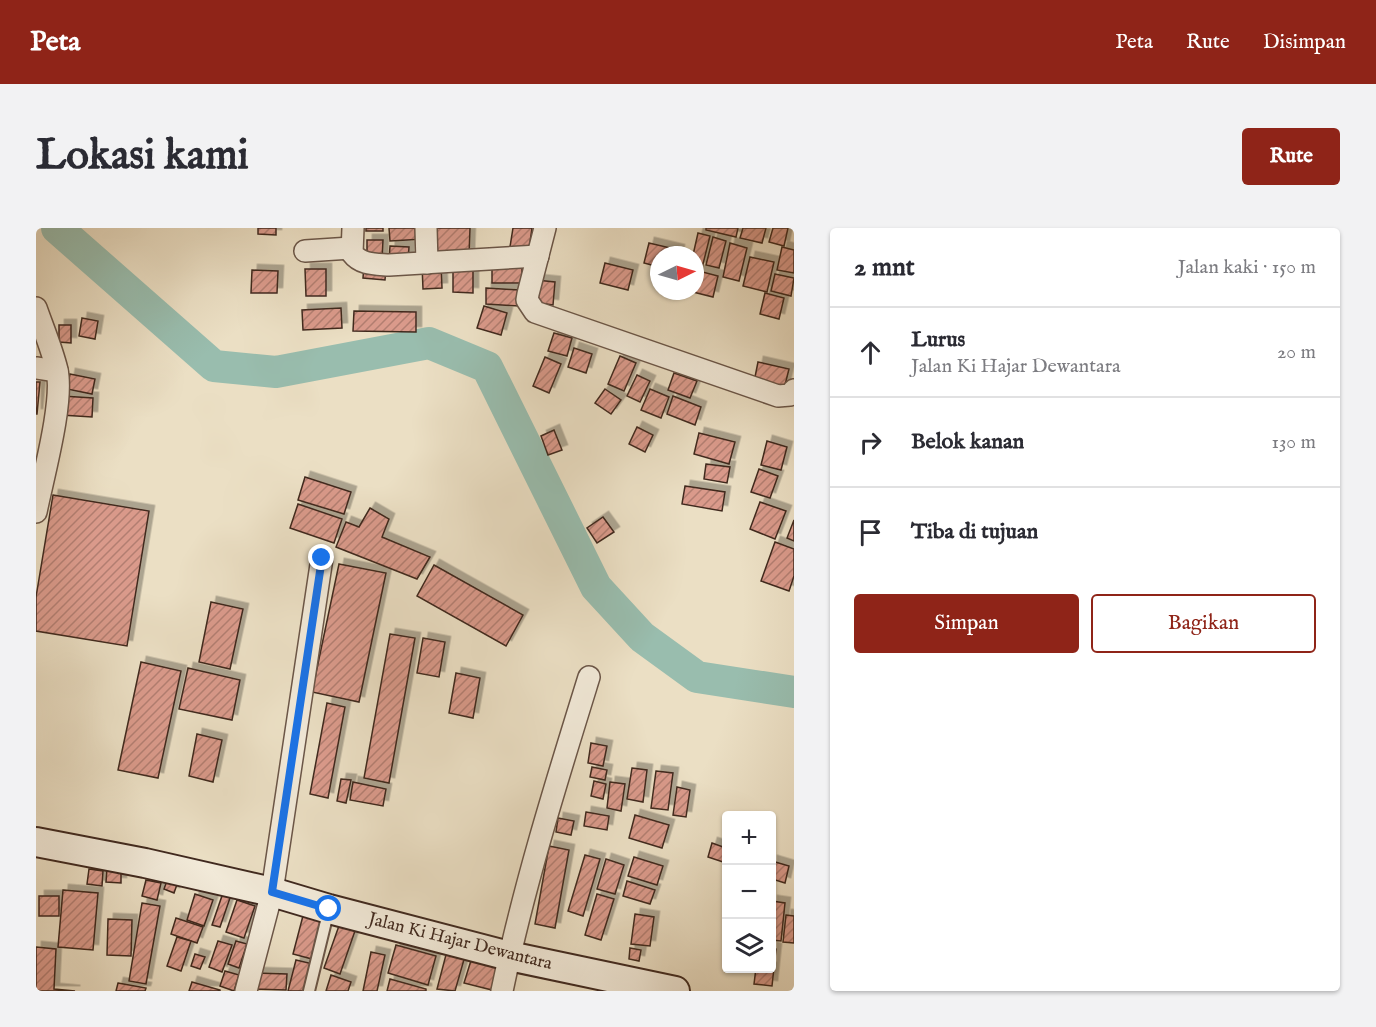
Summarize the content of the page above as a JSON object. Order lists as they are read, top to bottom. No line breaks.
{"streets":{"main road":["Jalan Ki Hajar Dewantara"]},"north":"right","page":{"header":"Peta","nav":["Peta","Rute","Disimpan"],"buttons":["Rute",["Simpan","Bagikan"]],"title":"Lokasi kami","heading":["2 mnt","Jalan kaki · 150 m"],"list":[["Lurus","Jalan Ki Hajar Dewantara","20 m"],["Belok kanan","130 m"],"Tiba di tujuan"],"map_buttons":["+","−"]}}
